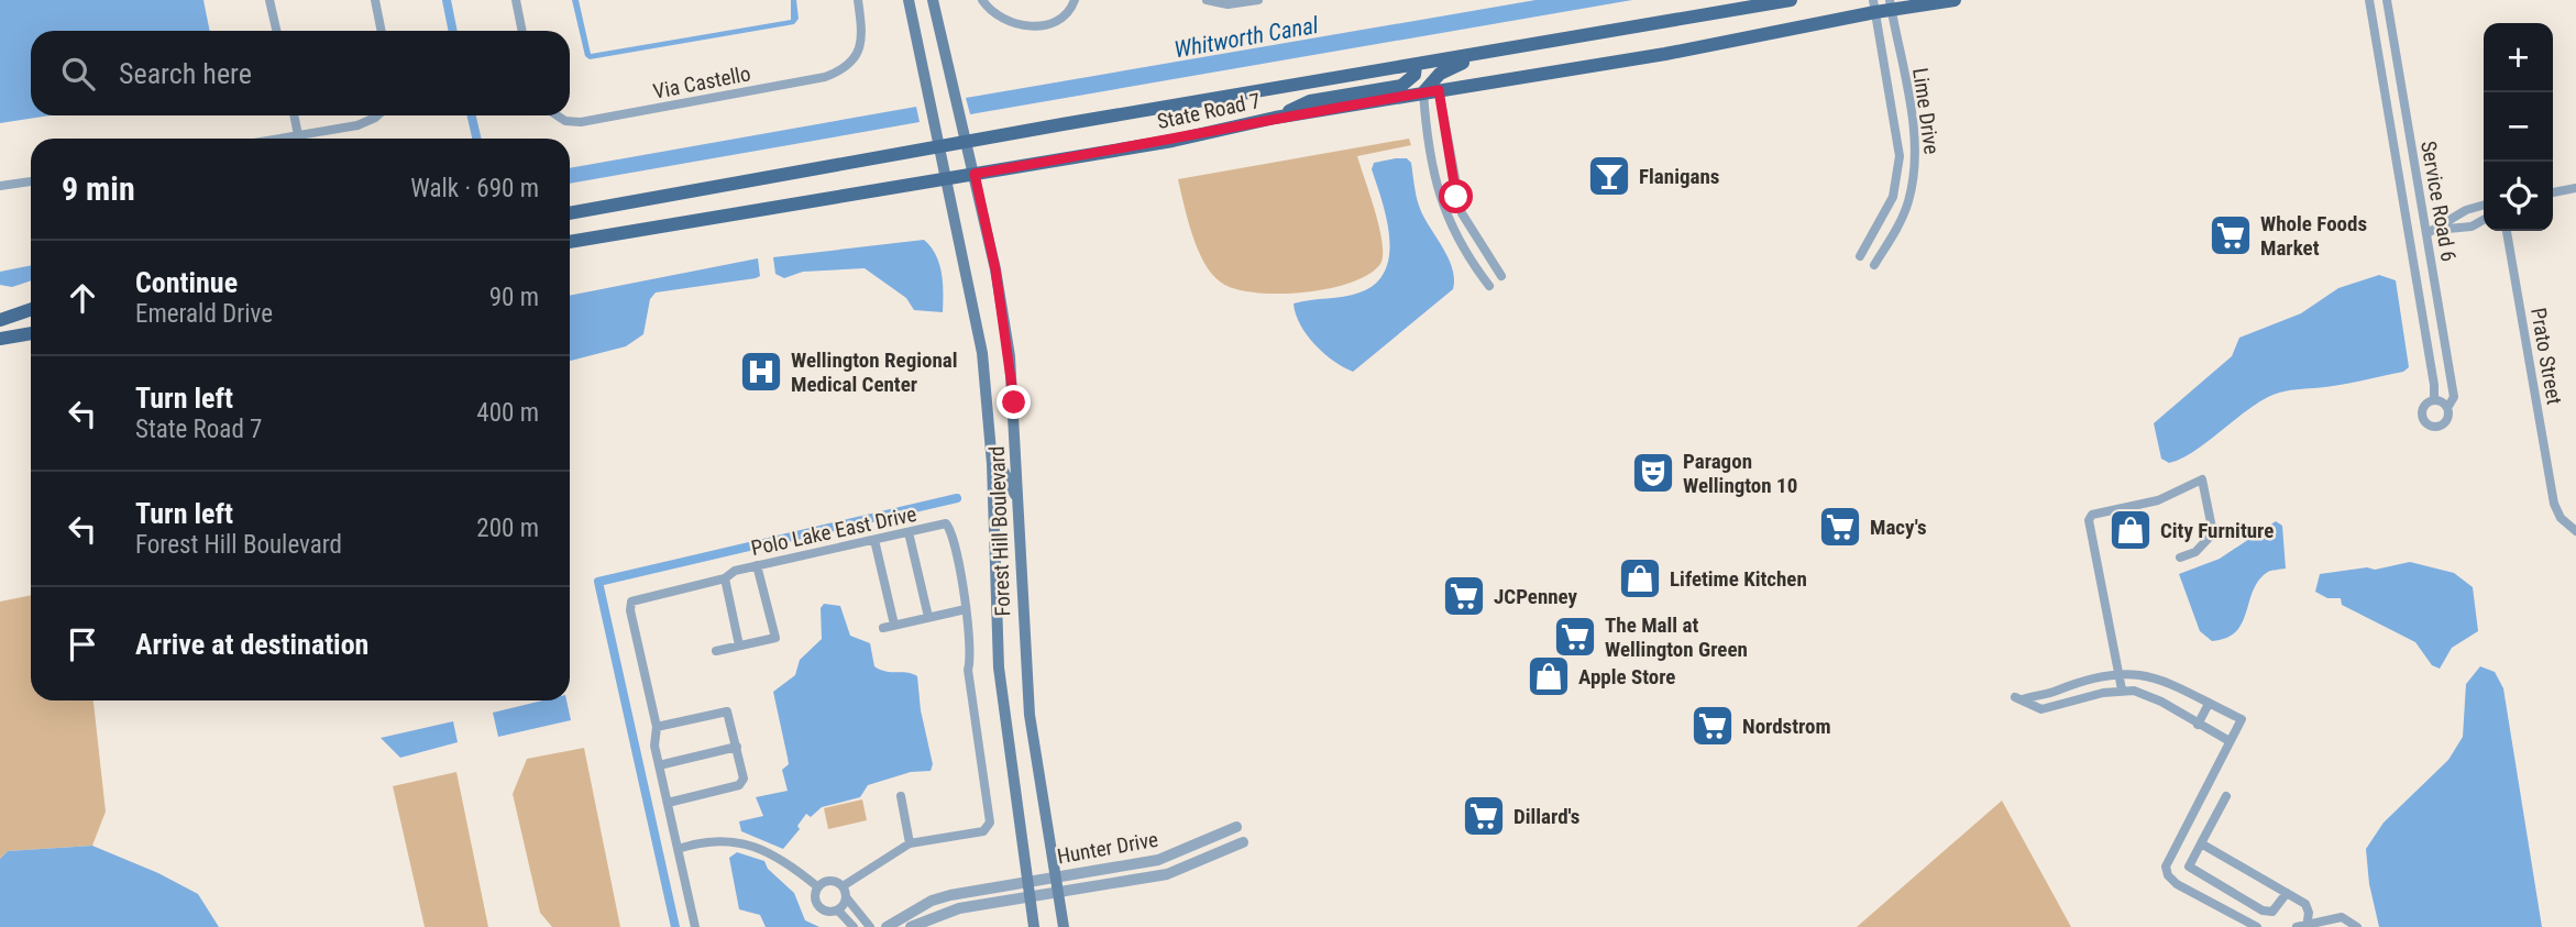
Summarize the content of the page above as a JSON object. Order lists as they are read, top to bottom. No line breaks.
{"streets":{"main road":["State Road 7","Forest Hill Boulevard"],"street":["Via Castello","Lime Drive","Service Road 6","Prato Street","Polo Lake East Drive","Hunter Drive"]},"crossings":[["State Road 7","Lime Drive"],["State Road 7","Forest Hill Boulevard"],["Forest Hill Boulevard","Hunter Drive"]],"water":["Whitworth Canal"],"places":{"bar":["Flanigans"],"supermarket":["Whole Foods Market","Macy's","JCPenney","The Mall at Wellington Green","Nordstrom","Dillard's"],"hospital":["Wellington Regional Medical Center"],"theatre":["Paragon Wellington 10"],"shop":["City Furniture","Lifetime Kitchen","Apple Store"]},"page":{"map_buttons":["+","−"],"search":"Search here","heading":["9 min","Walk · 690 m"],"list":[["Continue","Emerald Drive","90 m"],["Turn left","State Road 7","400 m"],["Turn left","Forest Hill Boulevard","200 m"],"Arrive at destination"]}}
